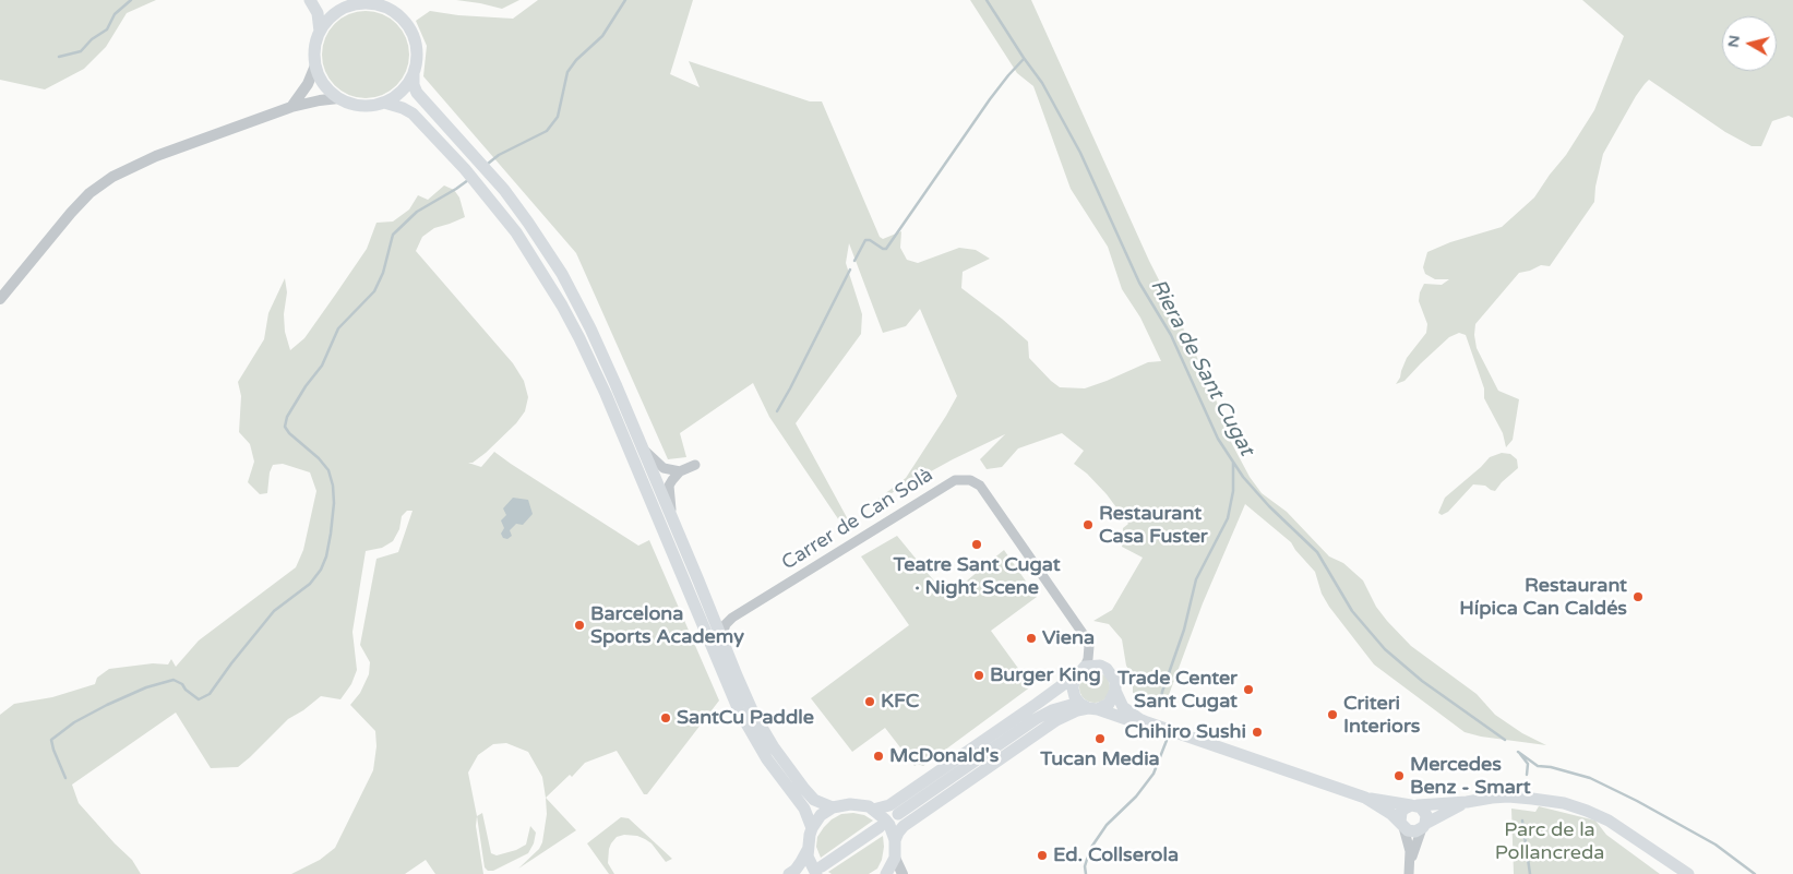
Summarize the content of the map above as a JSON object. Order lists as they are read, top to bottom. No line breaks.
{"streets":{"street":["Carrer de Can Solà"]},"water":["Riera de Sant Cugat"],"parks":["Parc de la Pollancreda"],"places":["Restaurant Casa Fuster","Teatre Sant Cugat · Night Scene","Restaurant Hípica Can Caldés","Barcelona Sports Academy","Viena","Burger King","Trade Center Sant Cugat","KFC","Criteri Interiors","SantCu Paddle","Chihiro Sushi","Tucan Media","McDonald's","Mercedes Benz - Smart","Ed. Collserola"],"north":"left"}
